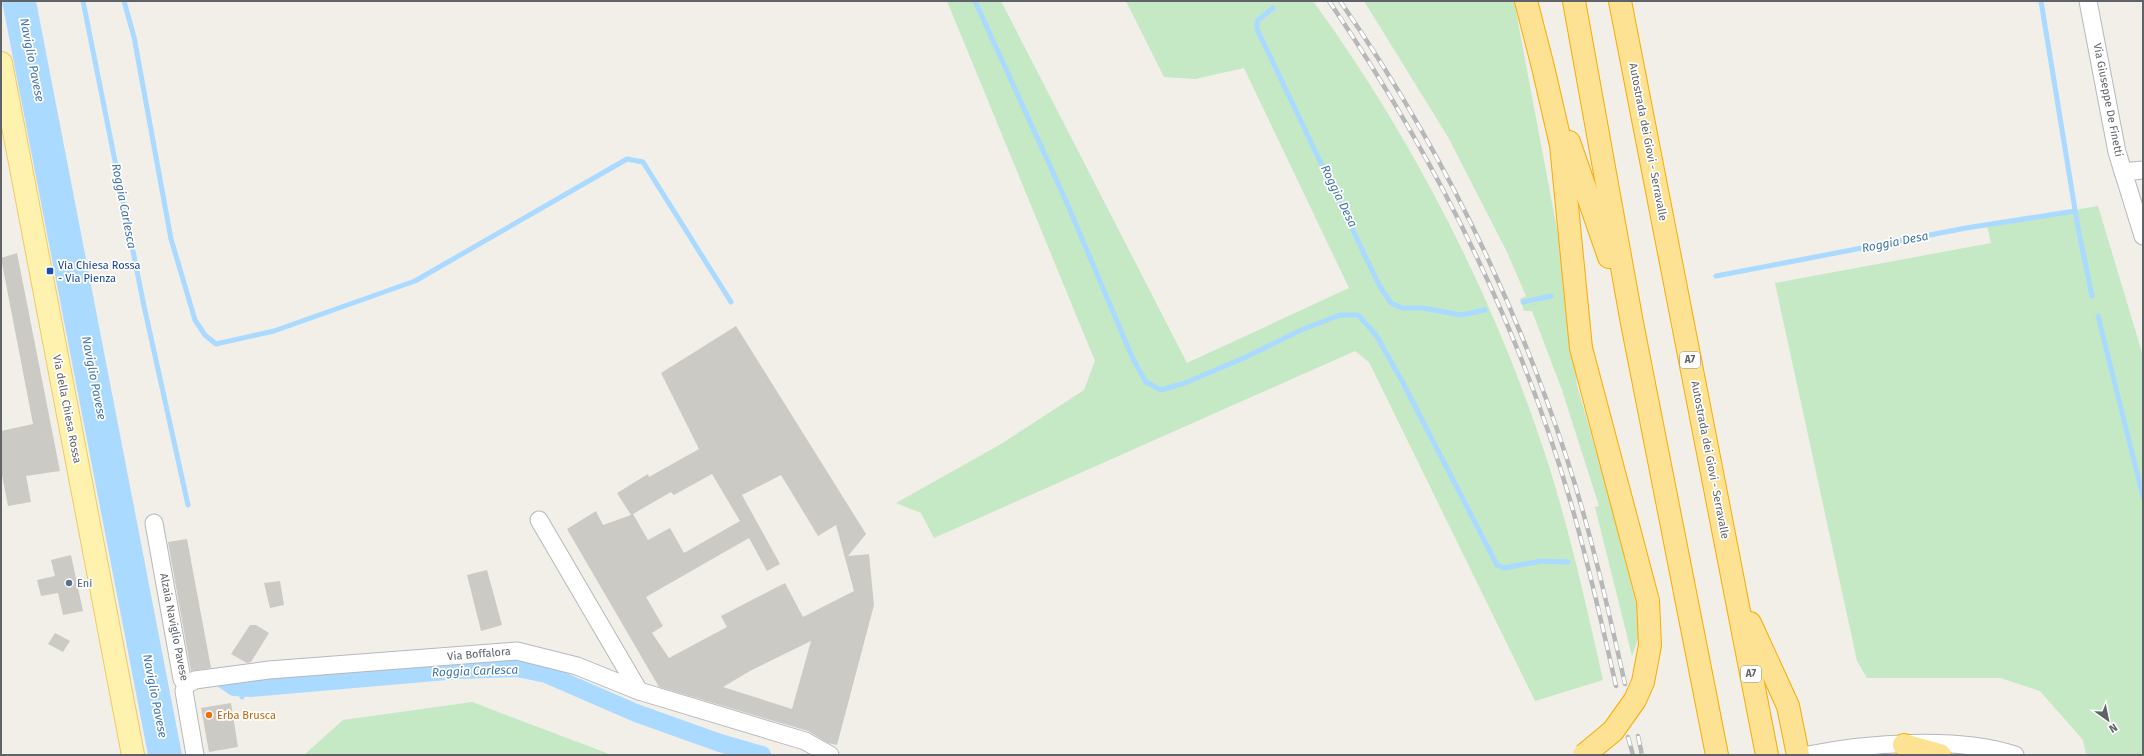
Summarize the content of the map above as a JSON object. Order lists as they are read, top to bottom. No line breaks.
{"streets":{"highway":["Autostrada dei Giovi - Serravalle","A7"],"main road":["Via della Chiesa Rossa"],"street":["Via Giuseppe De Finetti","Alzaia Naviglio Pavese","Via Boffalora"]},"crossings":[["Alzaia Naviglio Pavese","Via Boffalora"]],"water":["Naviglio Pavese","Roggia Desa","Roggia Carlesca"],"places":{"transit":["Via Chiesa Rossa - Via Pienza"],"other":["Eni","Erba Brusca"]},"north":"bottom right"}
